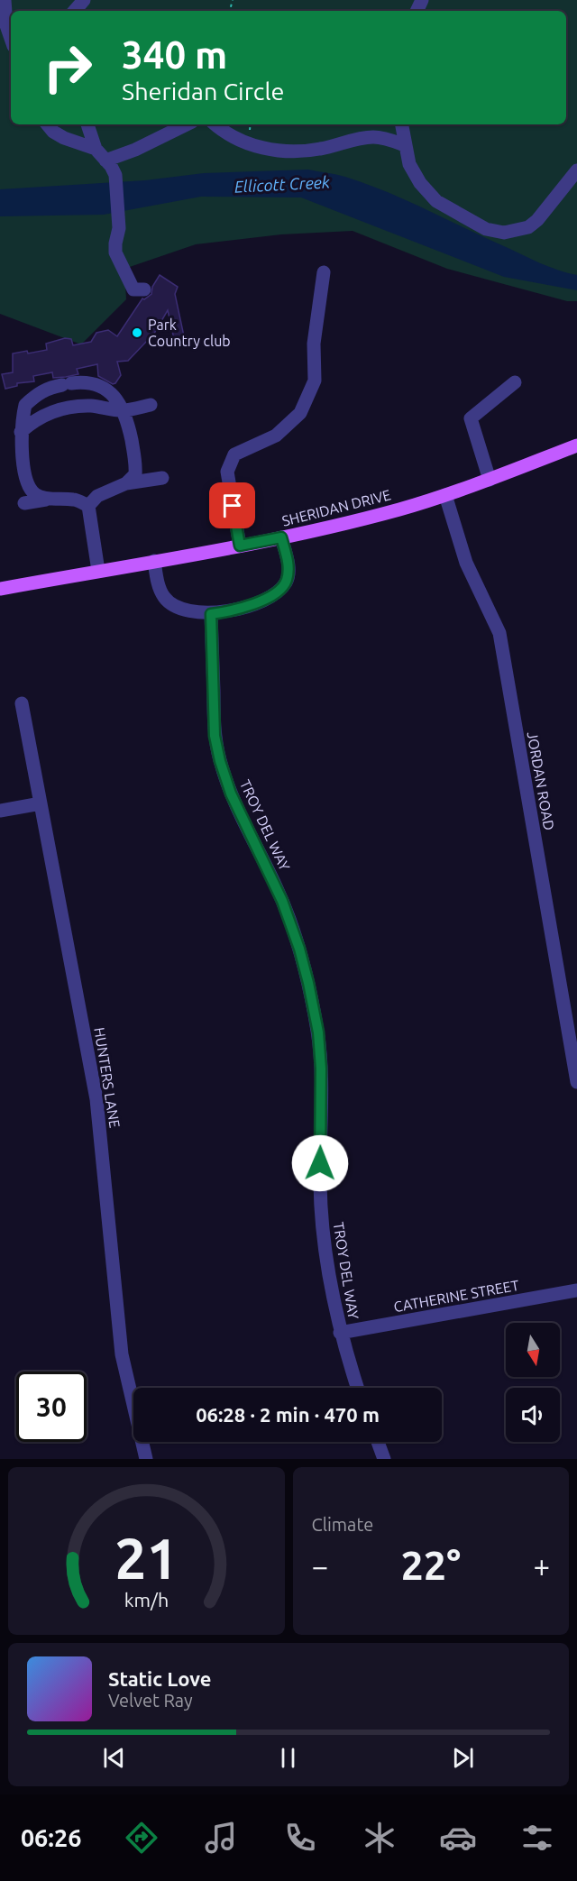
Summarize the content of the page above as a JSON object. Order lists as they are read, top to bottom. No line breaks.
{"streets":{"main road":["SHERIDAN DRIVE"],"street":["JORDAN ROAD","TROY DEL WAY","HUNTERS LANE","CATHERINE STREET"]},"crossings":[["SHERIDAN DRIVE","JORDAN ROAD"],["TROY DEL WAY","CATHERINE STREET"]],"water":["Ellicott Creek"],"places":["Park Country club"],"north":"bottom","page":{"turn":["340 m","Sheridan Circle"],"limit":"30","trip":"06:28 · 2 min · 470 m","tile":"Climate","heat":["−","22°","+"],"song":["Static Love","Velvet Ray"],"tabs":"06:26","gauge":["21","km/h"]}}
